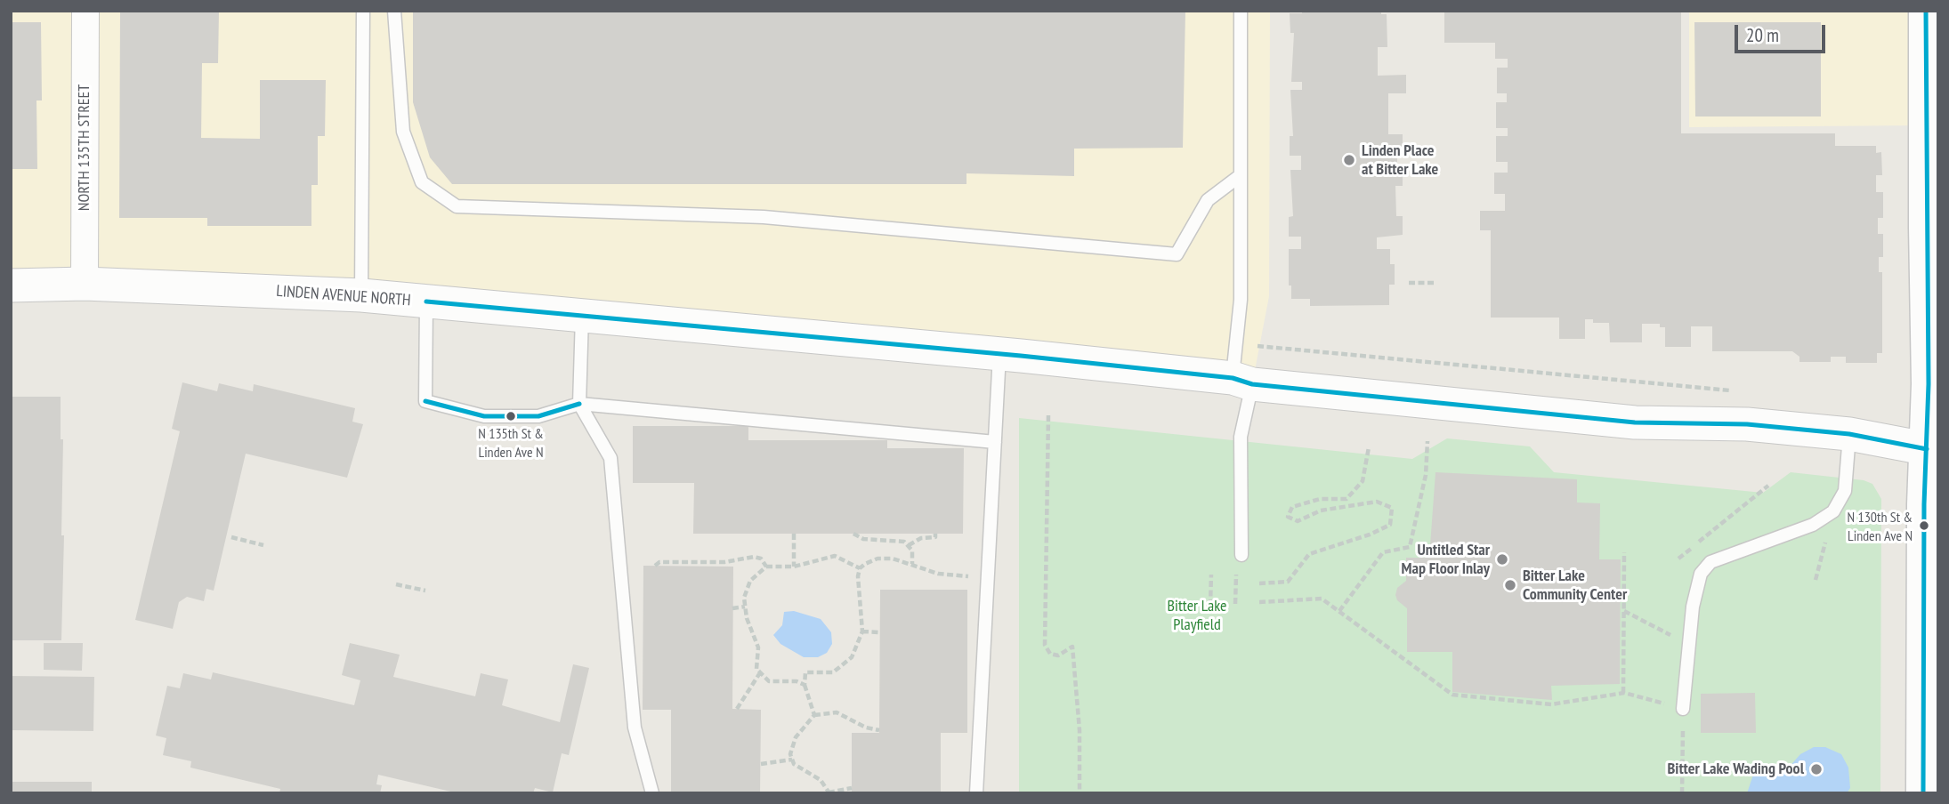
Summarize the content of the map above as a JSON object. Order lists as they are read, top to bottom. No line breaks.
{"streets":{"street":["NORTH 135TH STREET","LINDEN AVENUE NORTH"]},"crossings":[["NORTH 135TH STREET","LINDEN AVENUE NORTH"]],"parks":["Bitter Lake Playfield"],"places":["Linden Place at Bitter Lake","N 135th St & Linden Ave N","N 130th St & Linden Ave N","Untitled Star Map Floor Inlay","Bitter Lake Community Center","Bitter Lake Wading Pool"],"scale_bar":"20 m"}
